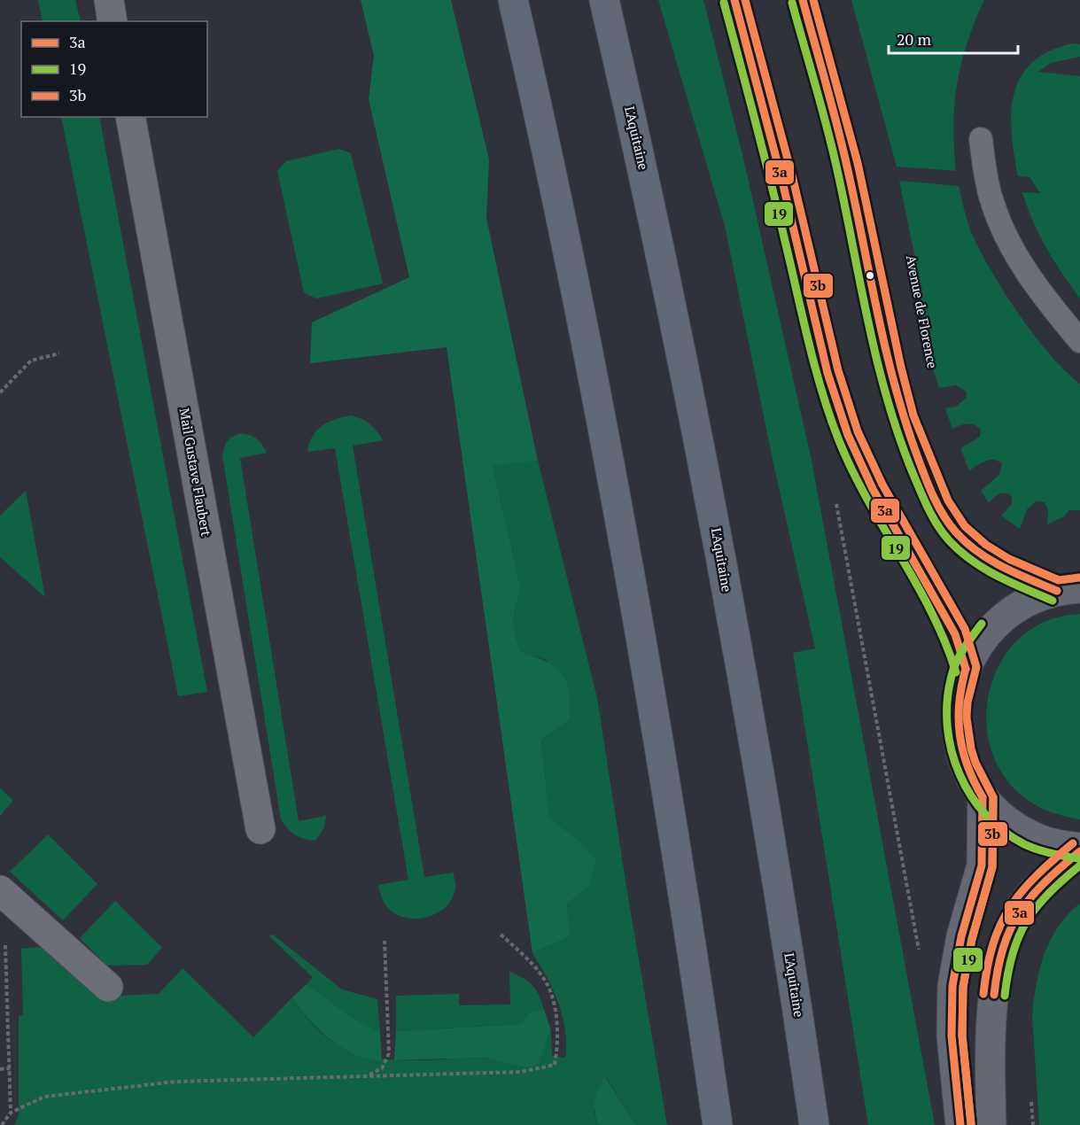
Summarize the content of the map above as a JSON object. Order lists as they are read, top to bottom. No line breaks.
{"streets":{"highway":["L'Aquitaine"],"street":["Mail Gustave Flaubert"]},"lines":["transit line 3a","transit line 3b","transit line 19"],"legend":["3a","19","3b"],"scale_bar":"20 m"}
